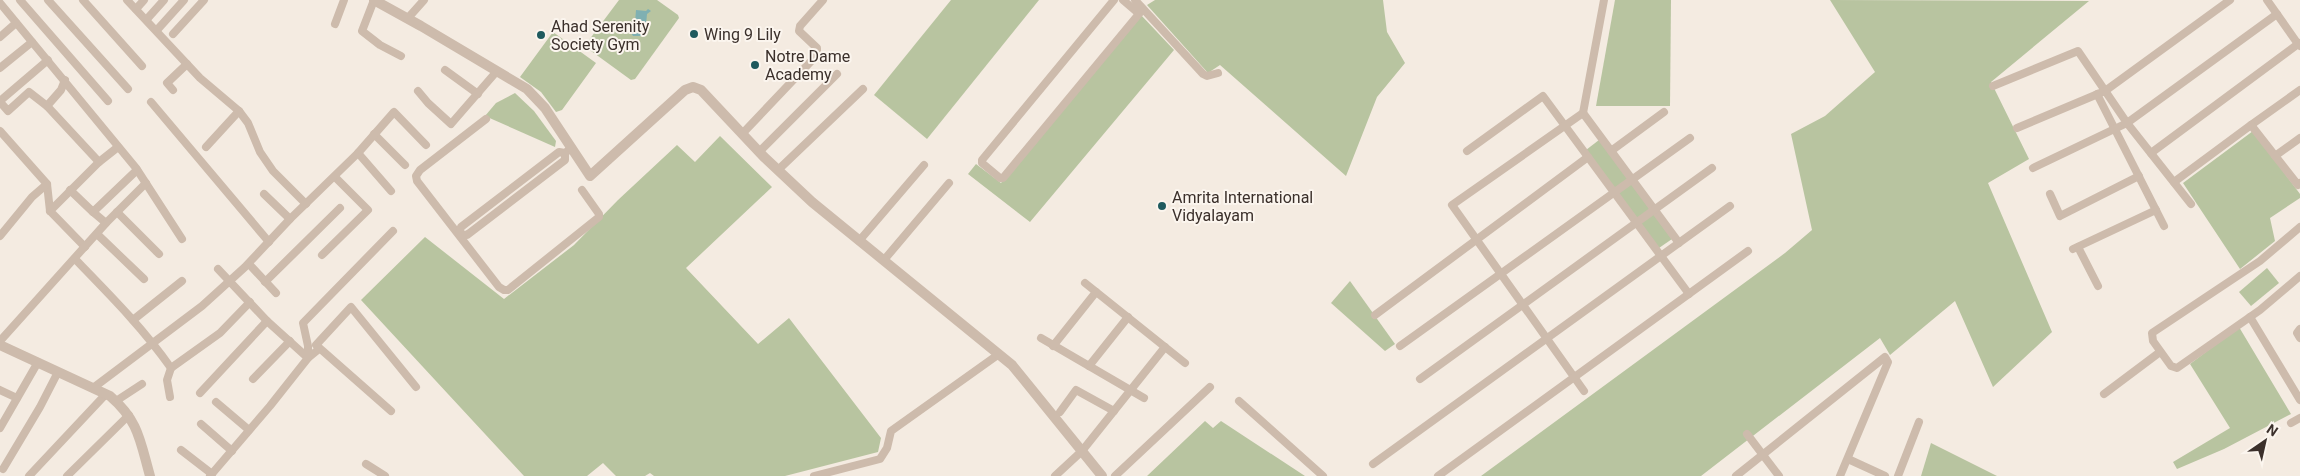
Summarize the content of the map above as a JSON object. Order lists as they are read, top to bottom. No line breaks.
{"places":["Wing 9 Lily","Ahad Serenity Society Gym","Notre Dame Academy","Amrita International Vidyalayam"],"north":"top right"}
